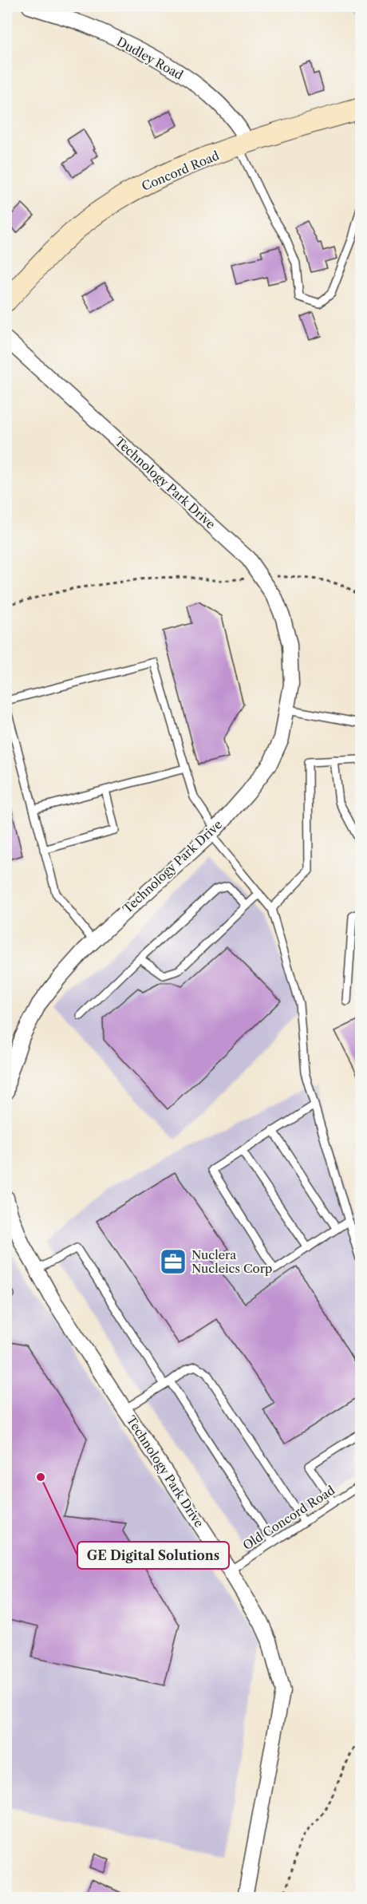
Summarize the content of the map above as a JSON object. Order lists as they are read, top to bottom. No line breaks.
{"streets":{"main road":["Concord Road"],"street":["Dudley Road","Technology Park Drive"],"lane":["Old Concord Road"]},"crossings":[["Dudley Road","Concord Road"],["Technology Park Drive","Old Concord Road"]],"places":{"office":["Nuclera Nucleics Corp"],"other":["GE Digital Solutions"]}}
